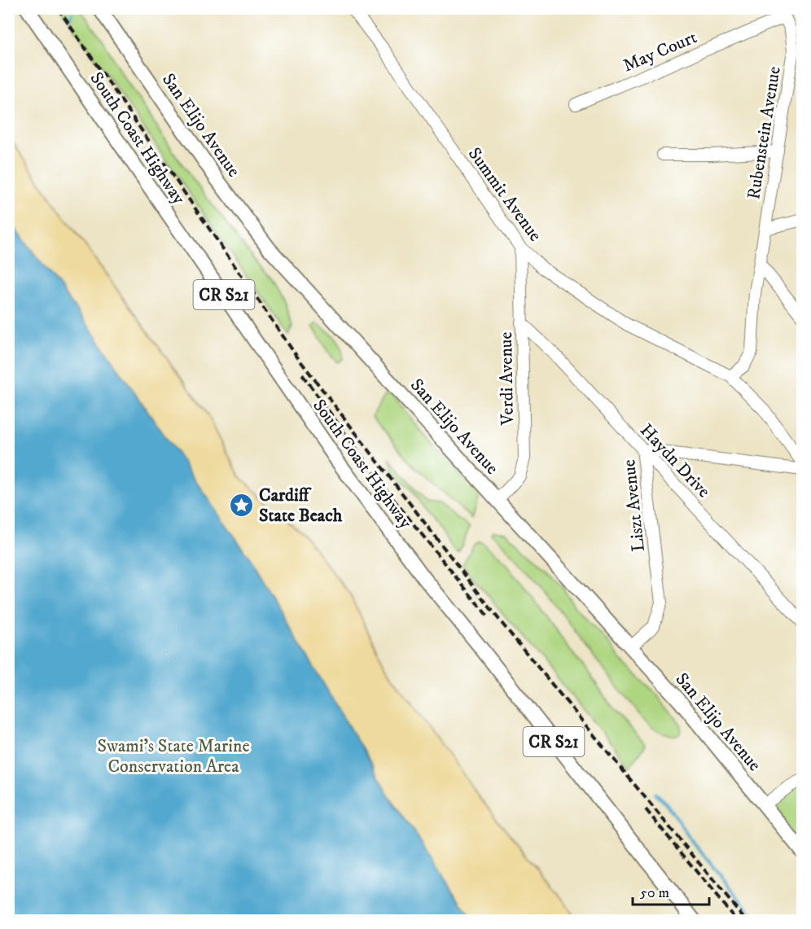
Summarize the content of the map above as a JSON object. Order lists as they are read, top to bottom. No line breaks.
{"streets":{"main road":["San Elijo Avenue","South Coast Highway","CR S21"],"street":["May Court","Rubenstein Avenue","Summit Avenue","Verdi Avenue","Haydn Drive","Liszt Avenue"]},"crossings":[["May Court","Rubenstein Avenue"],["San Elijo Avenue","Verdi Avenue"],["San Elijo Avenue","Liszt Avenue"],["Rubenstein Avenue","Summit Avenue"],["Summit Avenue","Verdi Avenue"],["Summit Avenue","Liszt Avenue"],["Verdi Avenue","Haydn Drive"],["Haydn Drive","Liszt Avenue"]],"parks":["Swami's State Marine Conservation Area"],"places":{"place":["Cardiff State Beach"]},"scale_bar":"50 m"}
